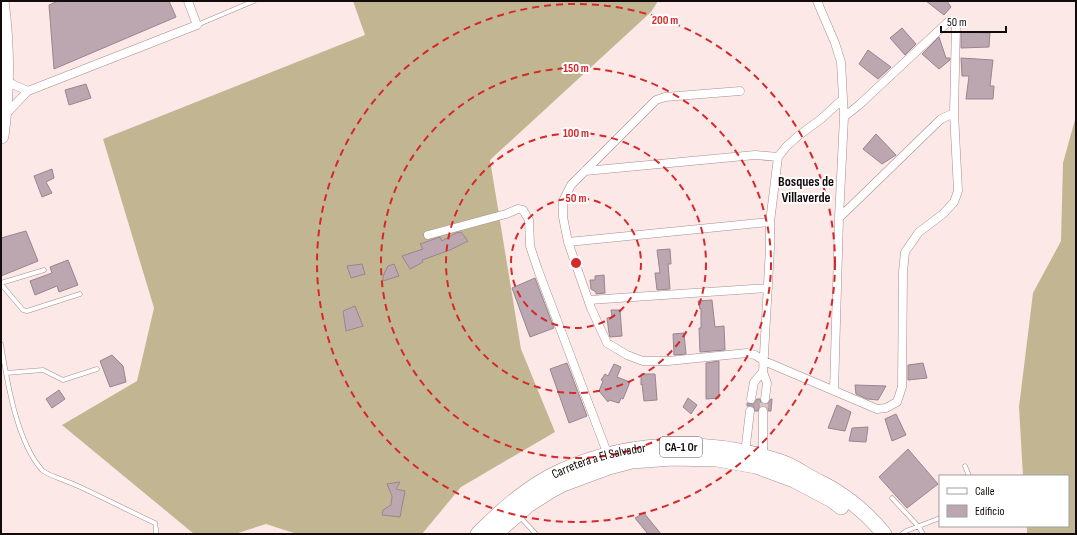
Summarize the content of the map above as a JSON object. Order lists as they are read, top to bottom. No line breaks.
{"streets":{"highway":["CA-1 Or","Carretera a El Salvador"]},"districts":["Bosques de Villaverde"],"legend":["Calle","Edificio"],"scale_bar":"50 m","rings":["200 m","150 m","100 m","50 m"]}
